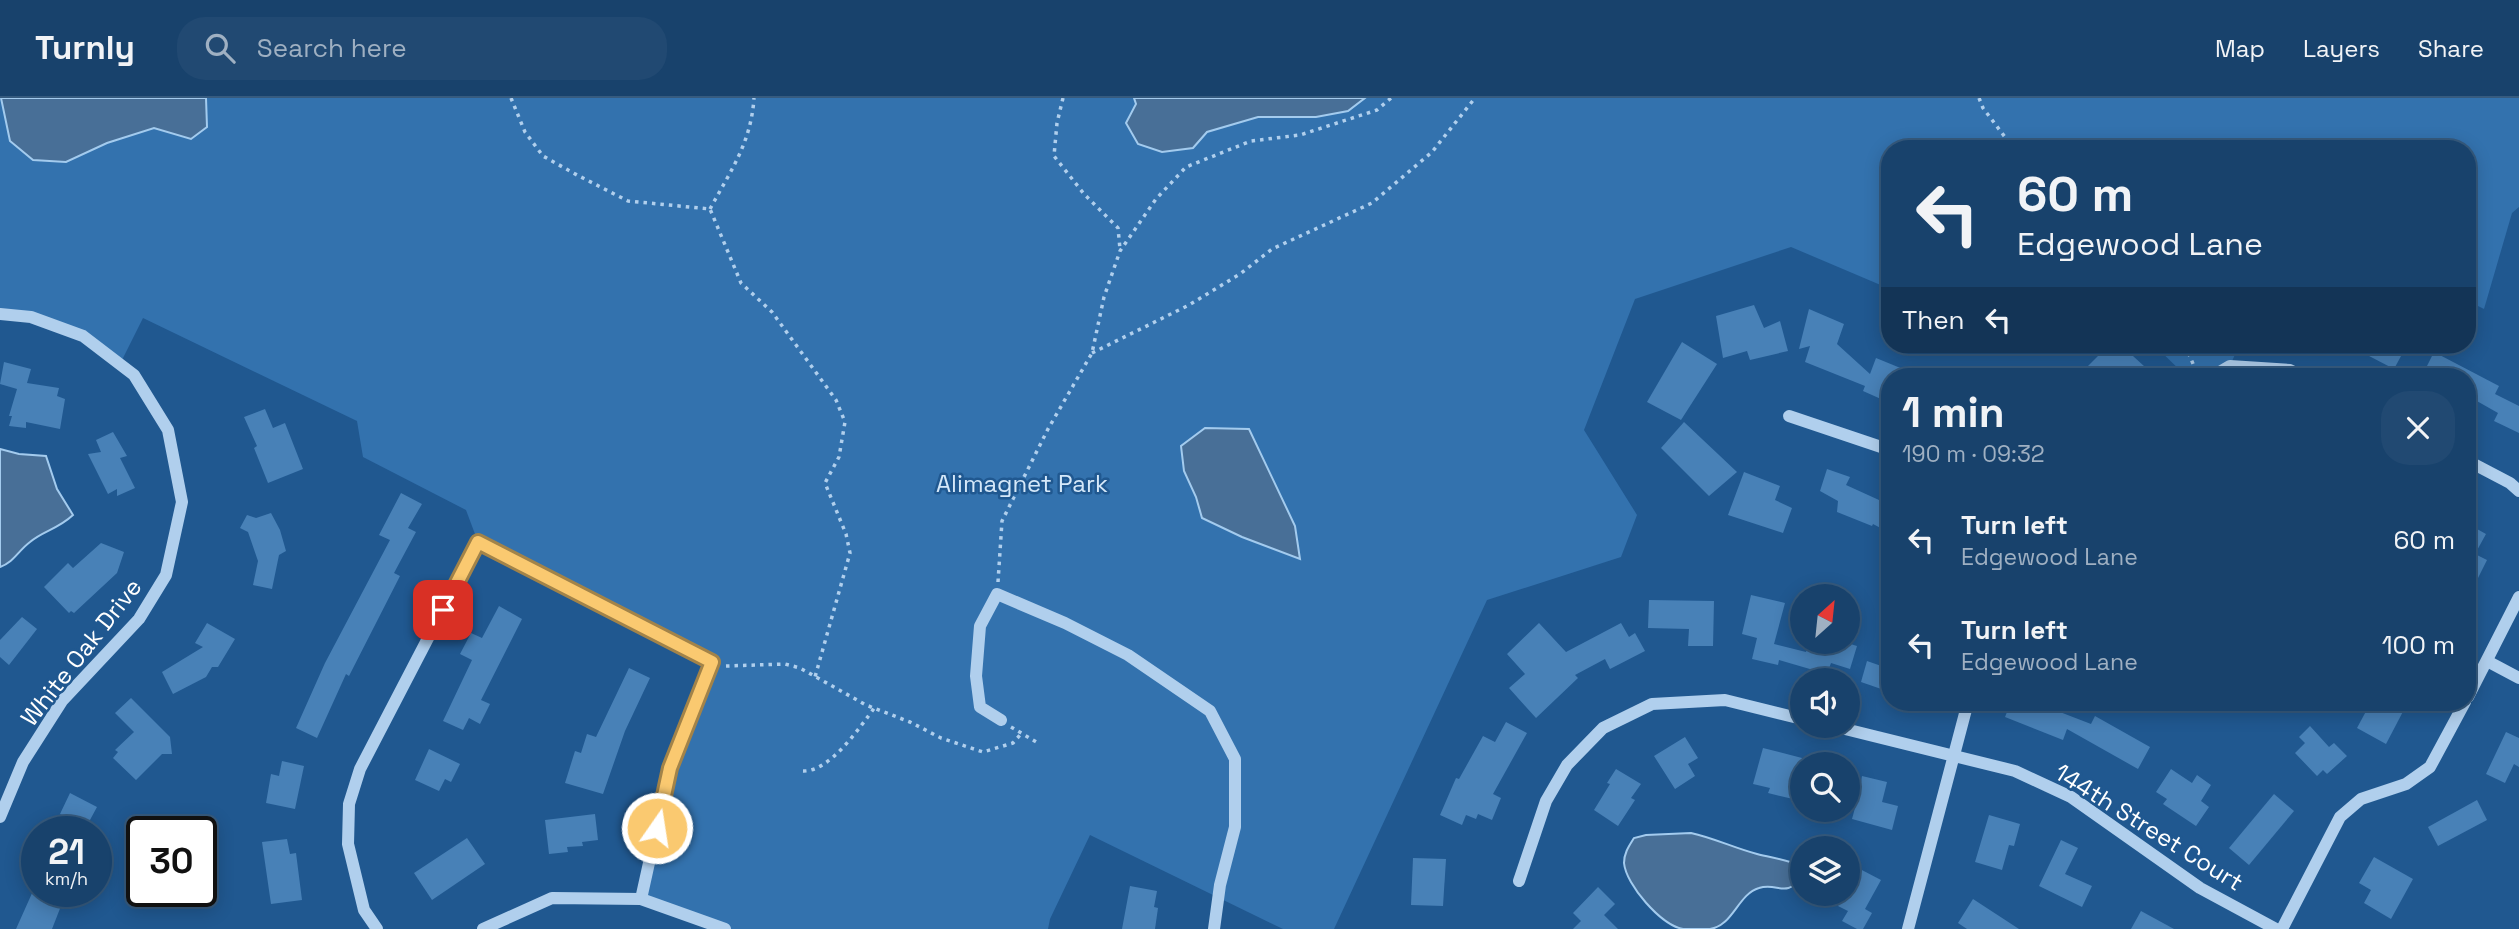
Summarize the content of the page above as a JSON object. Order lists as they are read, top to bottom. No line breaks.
{"streets":{"street":["White Oak Drive","144th Street Court"]},"parks":["Alimagnet Park"],"north":"top right","page":{"header":"Turnly","search":"Search here","nav":["Map","Layers","Share"],"turn":["60 m","Edgewood Lane"],"then":"Then","heading":["1 min","190 m · 09:32"],"list":[{"name":"Turn left","note":"Edgewood Lane","value":"60 m"},{"name":"Turn left","note":"Edgewood Lane","value":"100 m"}],"speed":"21 km/h","limit":"30"}}
